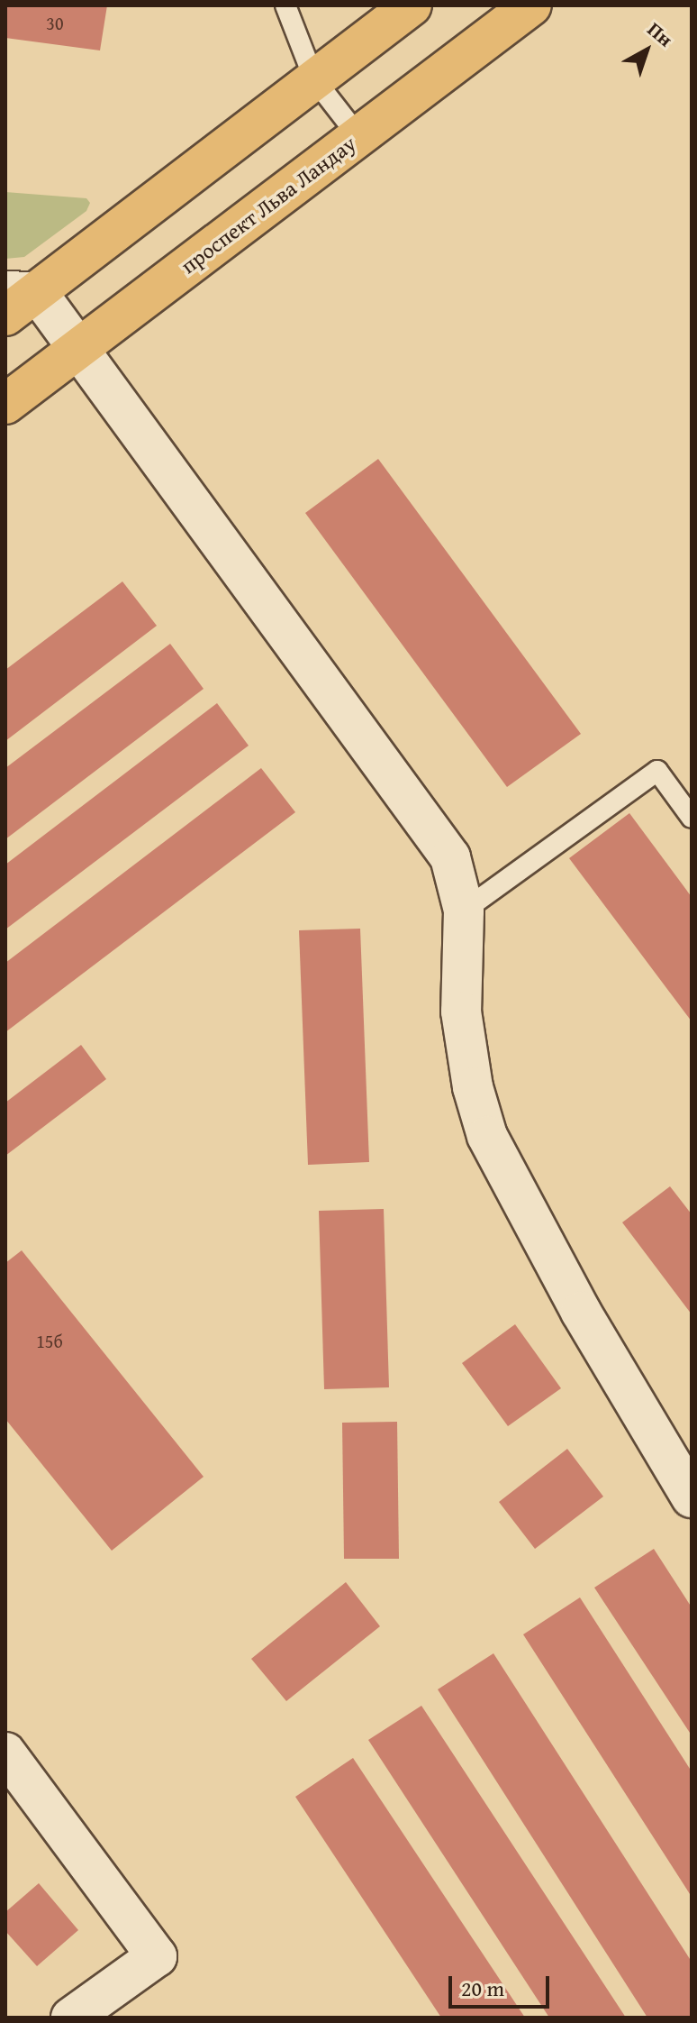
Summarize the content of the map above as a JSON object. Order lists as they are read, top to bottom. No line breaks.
{"streets":{"main road":["проспект Льва Ландау"]},"house_numbers":["30","15б"],"scale_bar":"20 m","north":"top right"}
